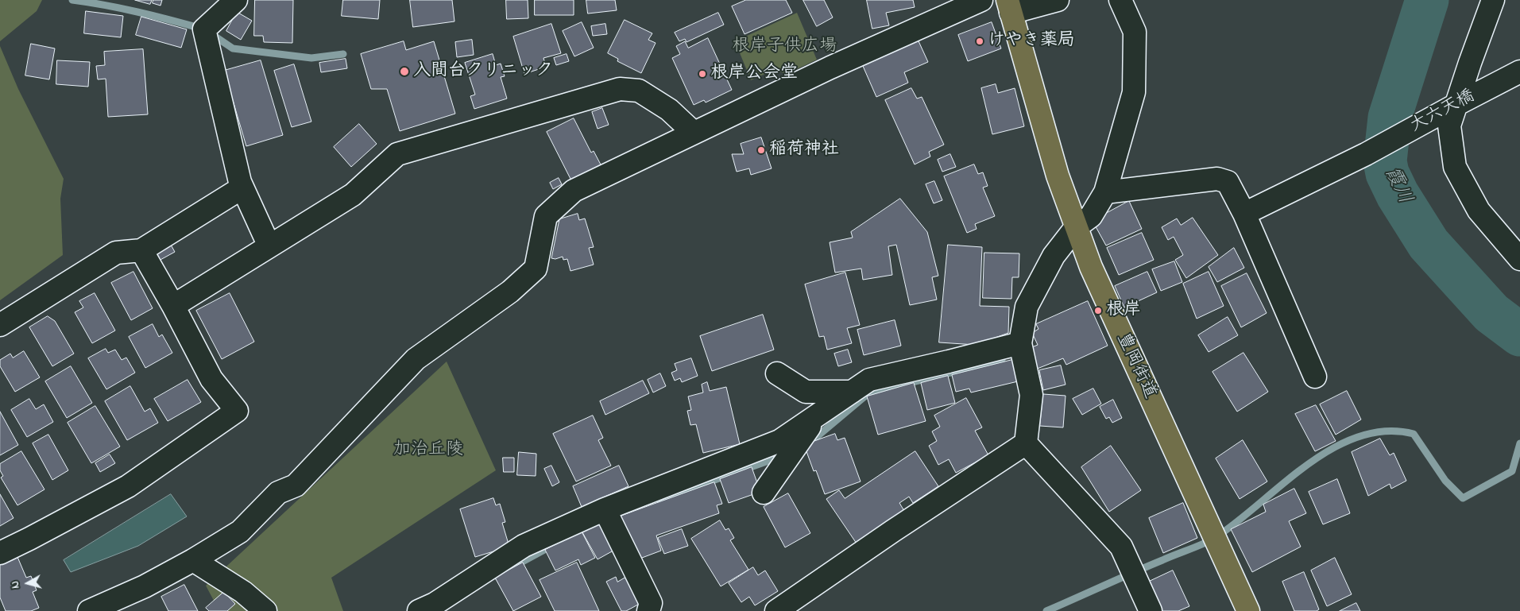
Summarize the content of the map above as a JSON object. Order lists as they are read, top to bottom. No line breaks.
{"streets":{"main road":["豊岡街道"],"street":["大六天橋"]},"water":["霞川"],"parks":["根岸子供広場","加治丘陵"],"places":["けやき薬局","入間台クリニック","根岸公会堂","稲荷神社","根岸"],"north":"left"}
